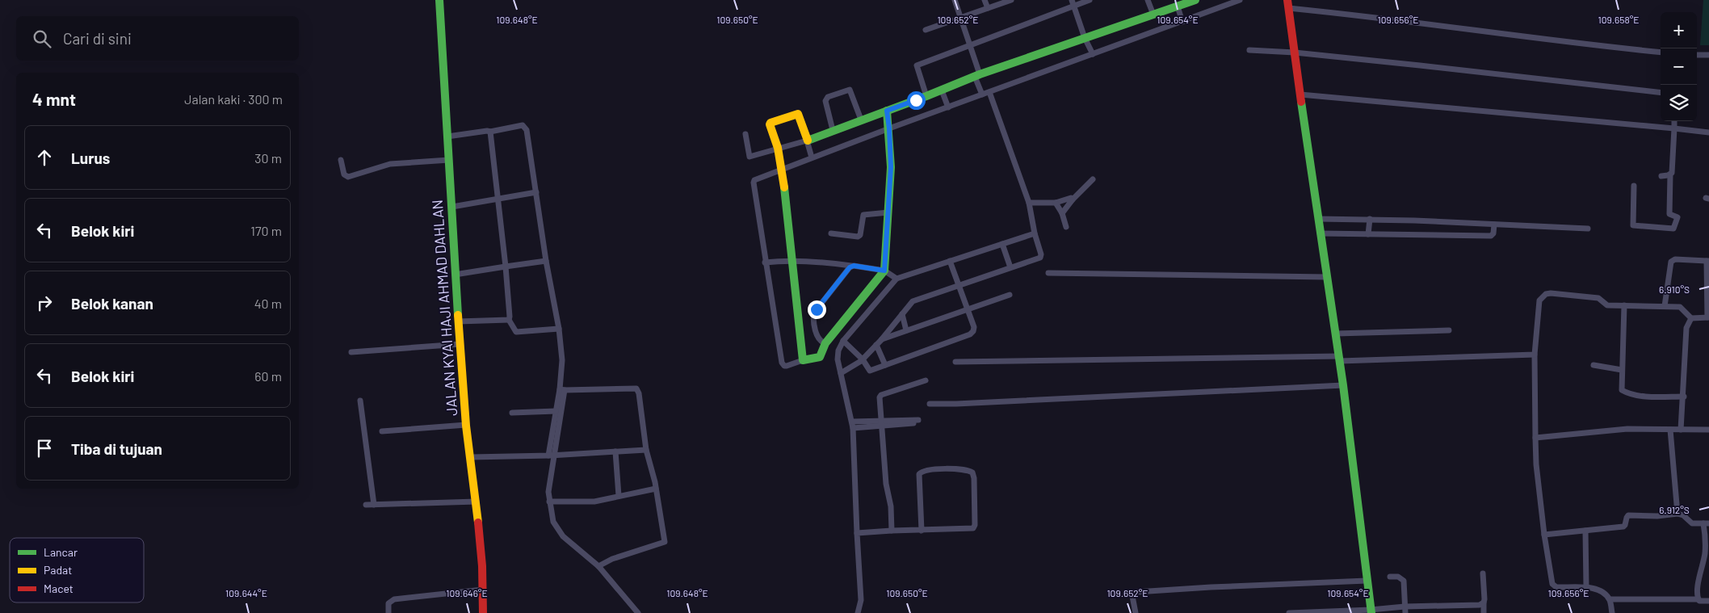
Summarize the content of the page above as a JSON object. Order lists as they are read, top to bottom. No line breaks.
{"streets":{"street":["JALAN KYAI HAJI AHMAD DAHLAN"]},"legend":["Lancar","Padat","Macet"],"page":{"map_buttons":["+","−"],"search":"Cari di sini","heading":["4 mnt","Jalan kaki · 300 m"],"list":[["Lurus","30 m"],["Belok kiri","170 m"],["Belok kanan","40 m"],["Belok kiri","60 m"],"Tiba di tujuan"]},"coordinates":["109.648°E","109.650°E","109.652°E","109.654°E","109.656°E","109.658°E","6.910°S","6.912°S","109.644°E","109.646°E"]}
